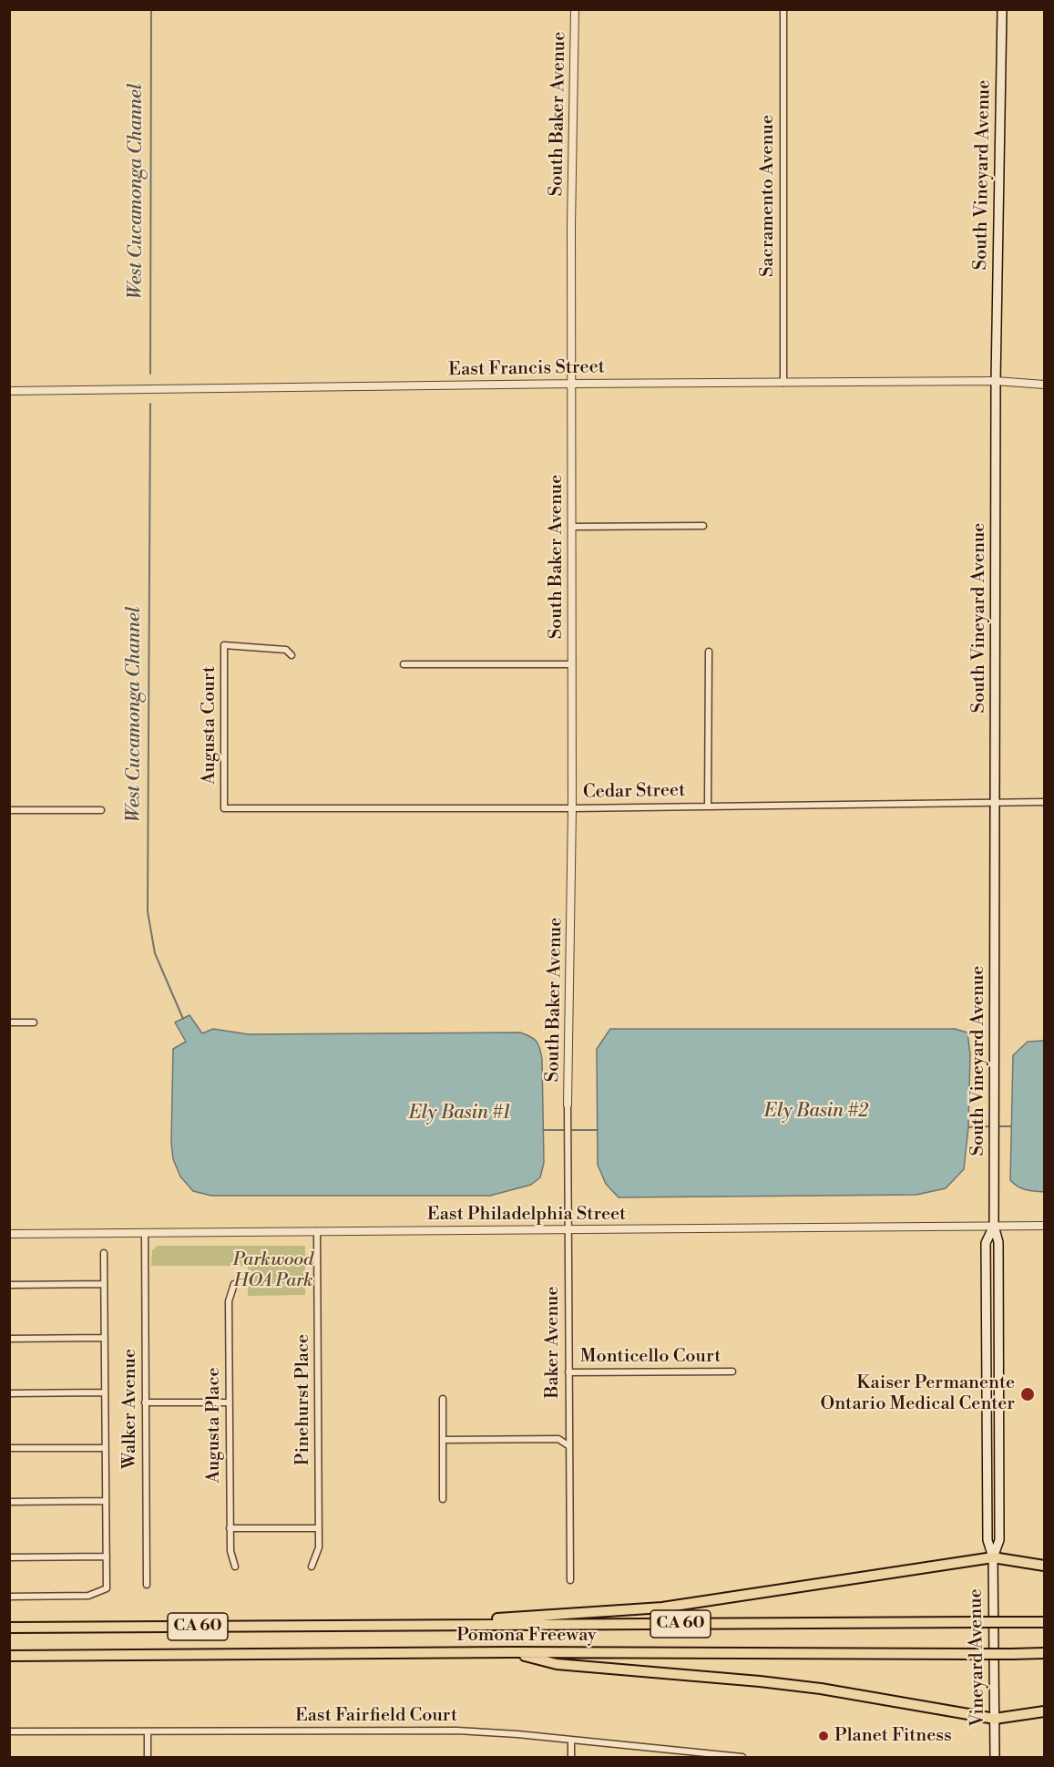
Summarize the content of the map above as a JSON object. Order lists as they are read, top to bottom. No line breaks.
{"streets":{"highway":["CA 60","Pomona Freeway"],"main road":["South Vineyard Avenue","Vineyard Avenue"],"street":["South Baker Avenue","Sacramento Avenue","East Francis Street","Augusta Court","Cedar Street","East Philadelphia Street","Baker Avenue","Monticello Court","Pinehurst Place","Walker Avenue","Augusta Place","East Fairfield Court"]},"crossings":[["South Baker Avenue","East Francis Street"],["South Baker Avenue","Cedar Street"],["South Baker Avenue","Baker Avenue"],["South Vineyard Avenue","East Francis Street"],["South Vineyard Avenue","Cedar Street"],["South Vineyard Avenue","East Philadelphia Street"],["South Vineyard Avenue","Vineyard Avenue"],["Sacramento Avenue","East Francis Street"],["Augusta Court","Cedar Street"],["East Philadelphia Street","Baker Avenue"],["East Philadelphia Street","Pinehurst Place"],["East Philadelphia Street","Walker Avenue"],["Baker Avenue","Monticello Court"]],"water":["West Cucamonga Channel","Ely Basin #2","Ely Basin #1"],"parks":["Parkwood HOA Park"],"places":["Kaiser Permanente Ontario Medical Center","Planet Fitness"]}
